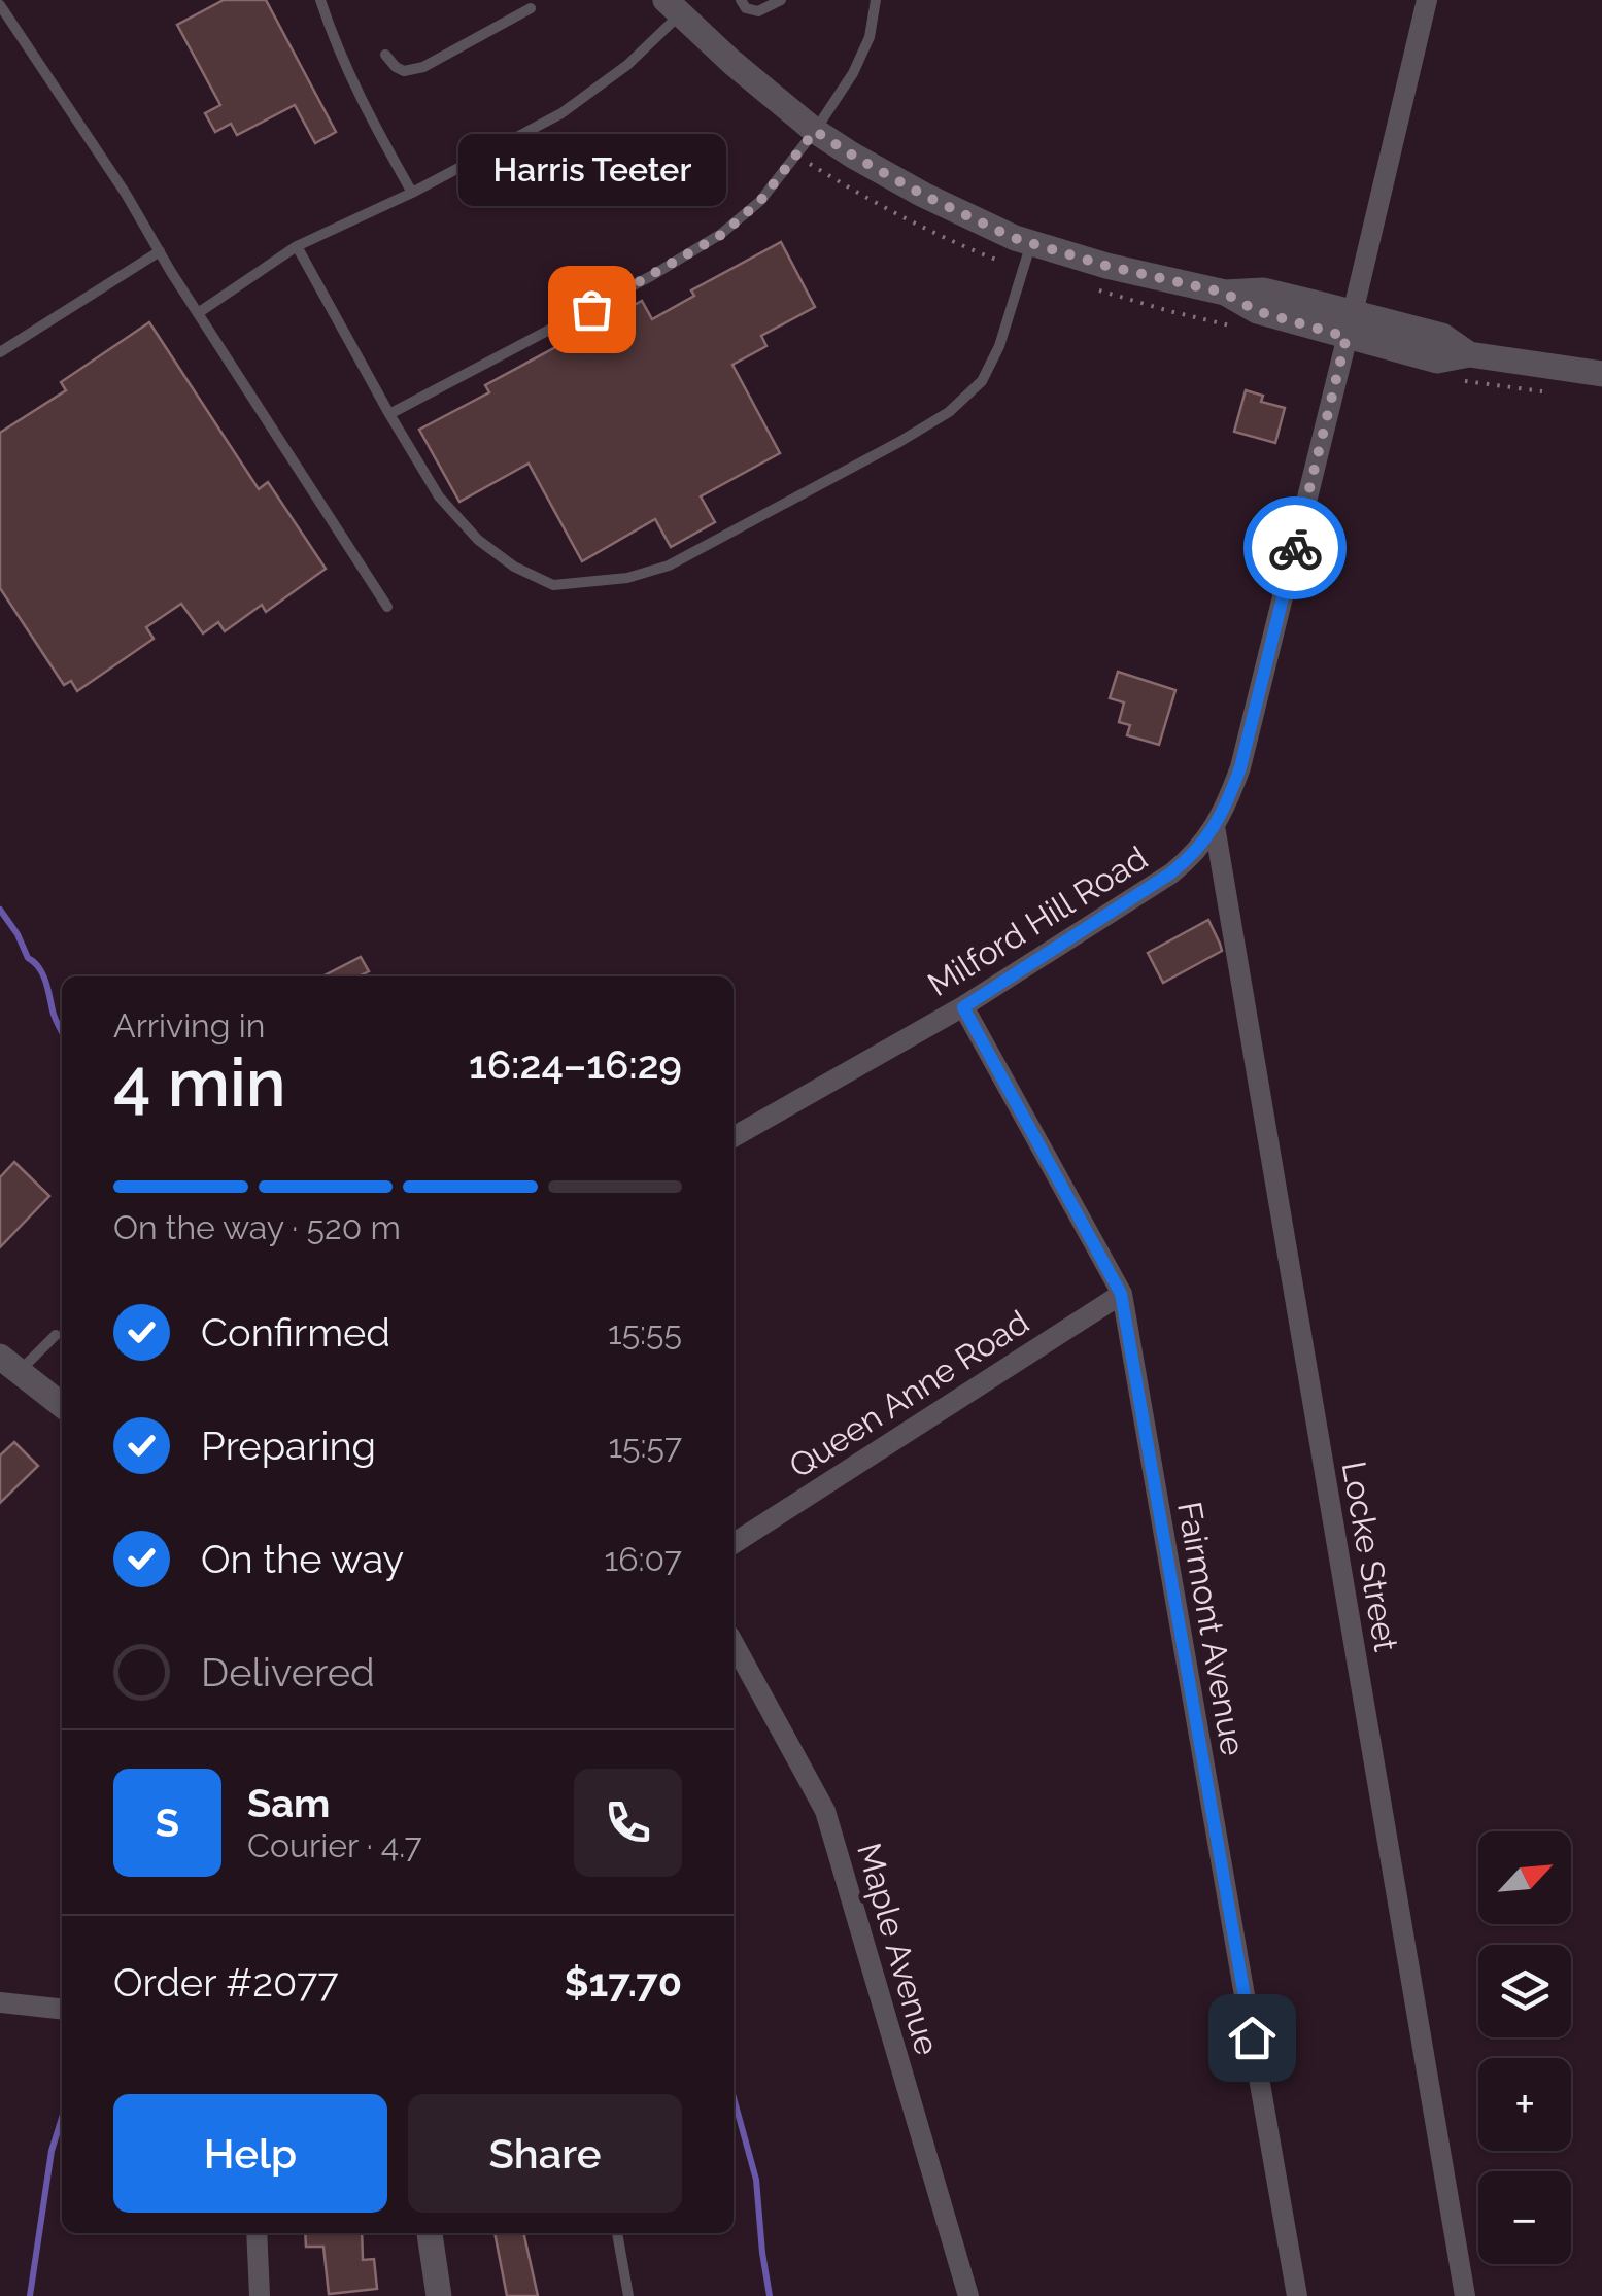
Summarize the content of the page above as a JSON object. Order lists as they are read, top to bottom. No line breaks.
{"streets":{"street":["Milford Hill Road","Queen Anne Road","Locke Street","Fairmont Avenue","Maple Avenue"]},"crossings":[["Milford Hill Road","Locke Street"],["Milford Hill Road","Fairmont Avenue"],["Queen Anne Road","Fairmont Avenue"]],"places":["Harris Teeter"],"north":"top right","page":{"bubble":"Harris Teeter","heading":["4 min","Arriving in","16:24–16:29"],"panel":["Sam","Courier · 4.7","Order #2077","$17.70"],"bar":"On the way · 520 m","list":[["Confirmed","15:55"],["Preparing","15:57"],["On the way","16:07"],"Delivered"],"round":"S","map_buttons":["+","−"],"buttons":["Help","Share"]}}
